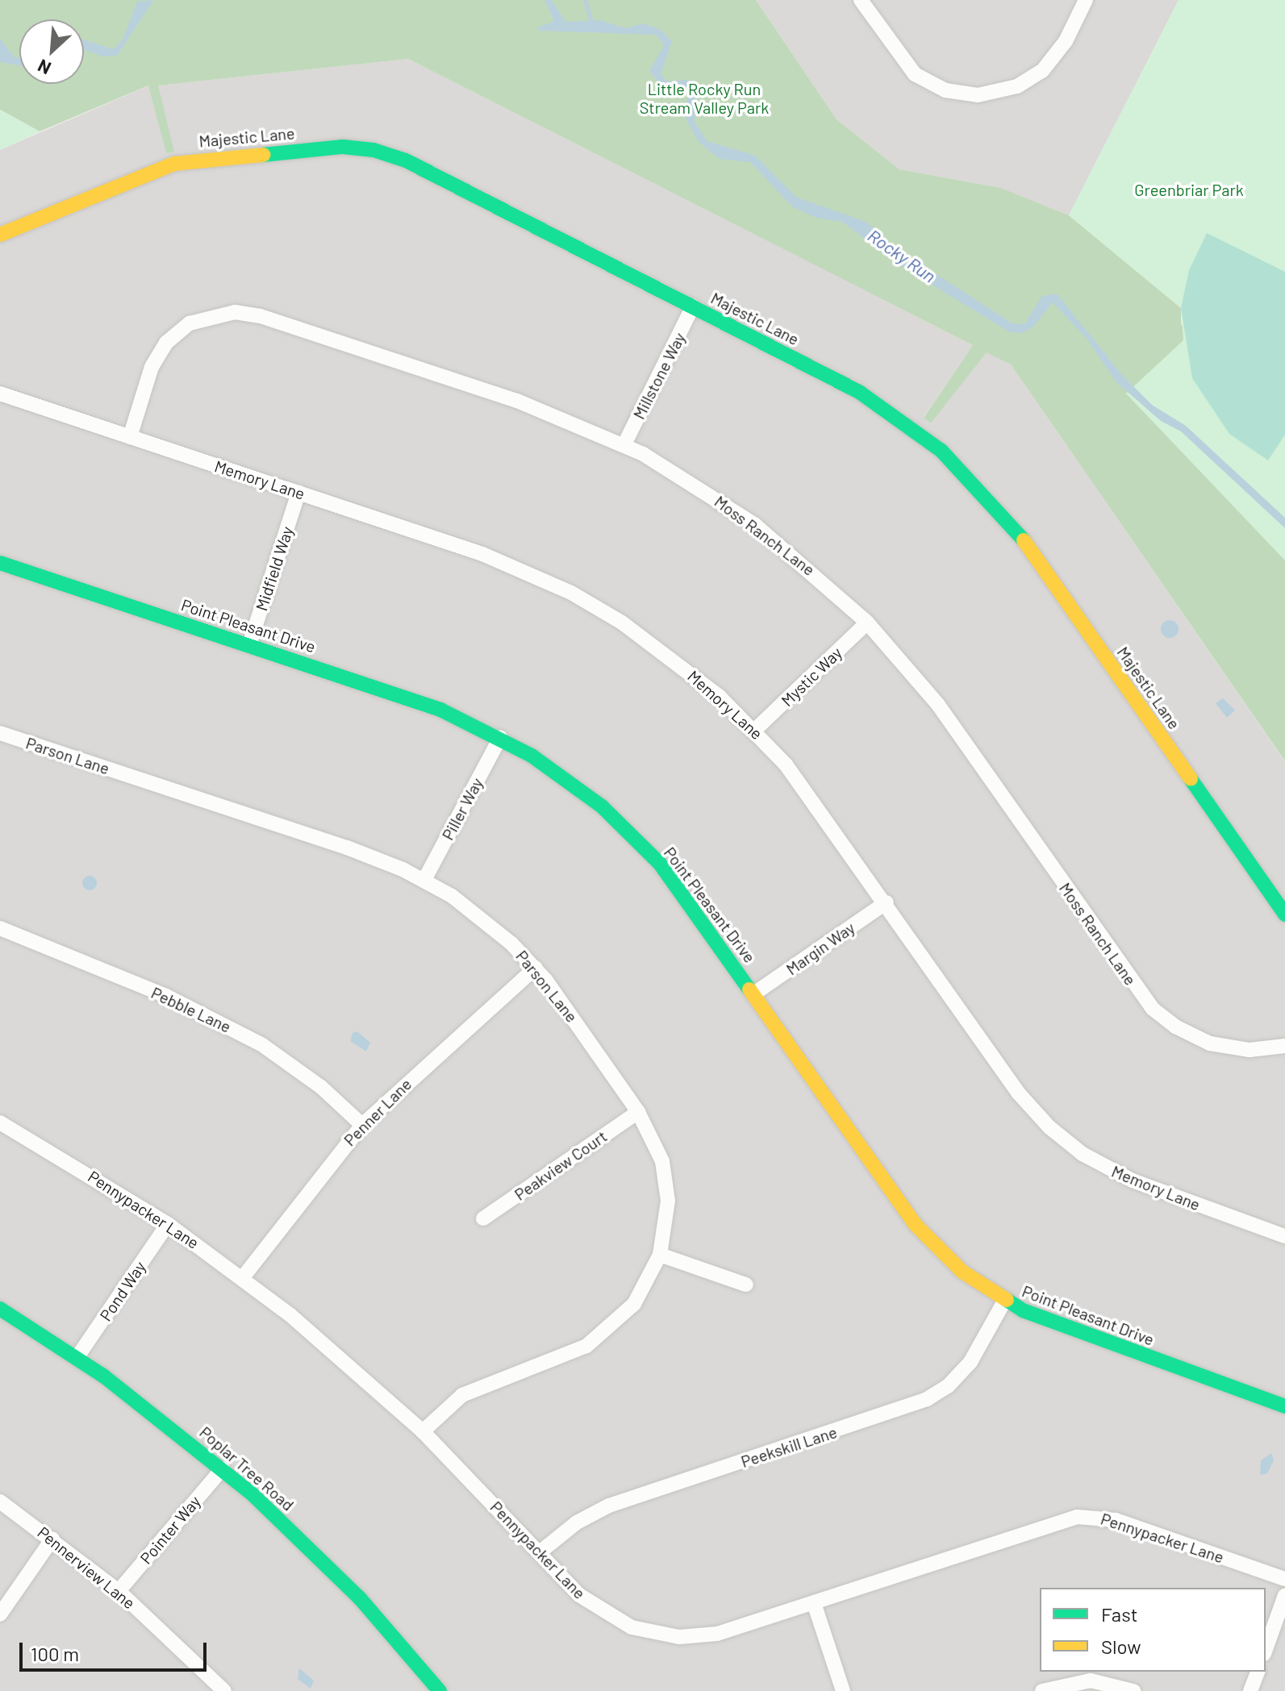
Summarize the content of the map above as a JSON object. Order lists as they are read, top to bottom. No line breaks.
{"streets":{"street":["Majestic Lane","Millstone Way","Memory Lane","Moss Ranch Lane","Midfield Way","Point Pleasant Drive","Mystic Way","Parson Lane","Piller Way","Margin Way","Pebble Lane","Penner Lane","Peakview Court","Pennypacker Lane","Pond Way","Peekskill Lane","Poplar Tree Road","Pointer Way","Pennerview Lane"]},"crossings":[["Majestic Lane","Millstone Way"],["Millstone Way","Moss Ranch Lane"],["Memory Lane","Moss Ranch Lane"],["Memory Lane","Midfield Way"],["Memory Lane","Mystic Way"],["Memory Lane","Margin Way"],["Moss Ranch Lane","Mystic Way"],["Midfield Way","Point Pleasant Drive"],["Point Pleasant Drive","Piller Way"],["Point Pleasant Drive","Margin Way"],["Point Pleasant Drive","Peekskill Lane"],["Parson Lane","Piller Way"],["Parson Lane","Penner Lane"],["Parson Lane","Peakview Court"],["Parson Lane","Pennypacker Lane"],["Pebble Lane","Penner Lane"],["Penner Lane","Pennypacker Lane"],["Pennypacker Lane","Pond Way"],["Pennypacker Lane","Peekskill Lane"],["Pond Way","Poplar Tree Road"],["Poplar Tree Road","Pointer Way"],["Pointer Way","Pennerview Lane"]],"water":["Rocky Run"],"parks":["Little Rocky Run Stream Valley Park","Greenbriar Park"],"legend":["Fast","Slow"],"scale_bar":"100 m","north":"bottom left"}
